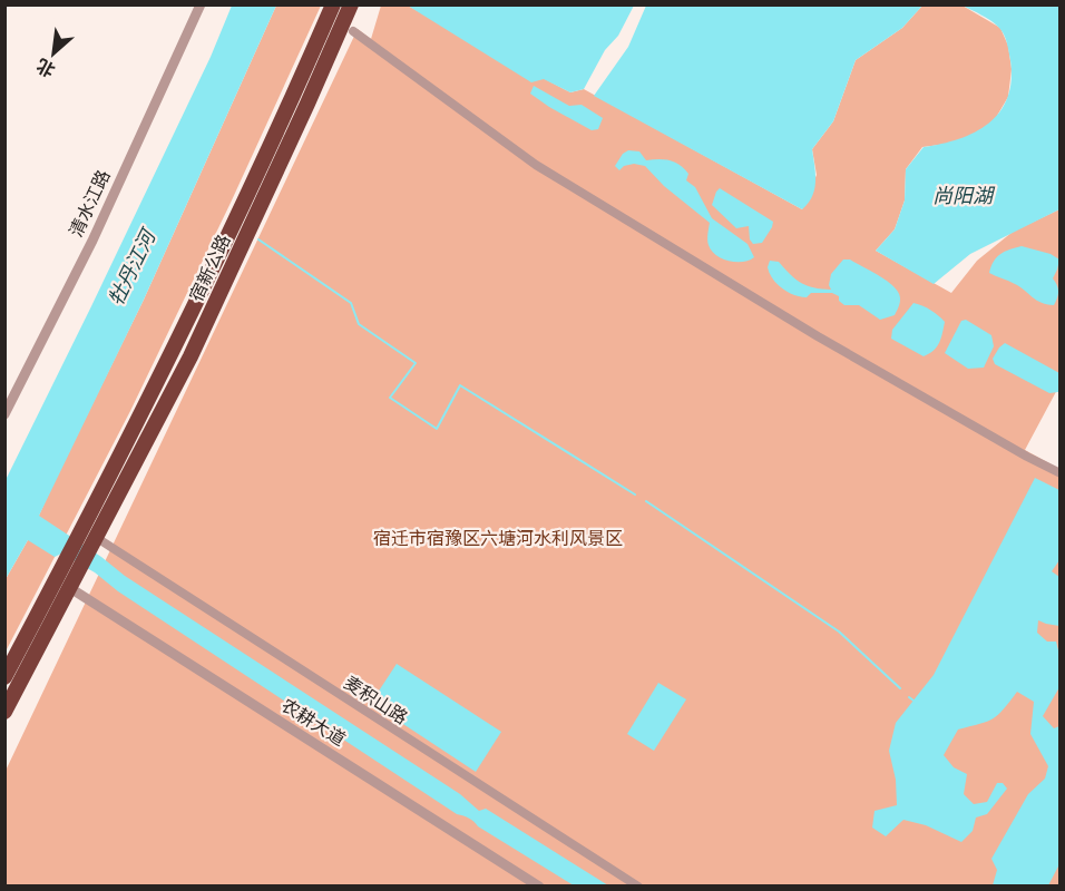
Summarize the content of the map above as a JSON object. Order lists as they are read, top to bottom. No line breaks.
{"streets":{"highway":["宿新公路"],"street":["清水江路","麦积山路","农耕大道"]},"crossings":[["宿新公路","麦积山路"]],"water":["尚阳湖","牡丹江河"],"parks":["宿迁市宿豫区六塘河水利风景区"],"north":"bottom left"}
